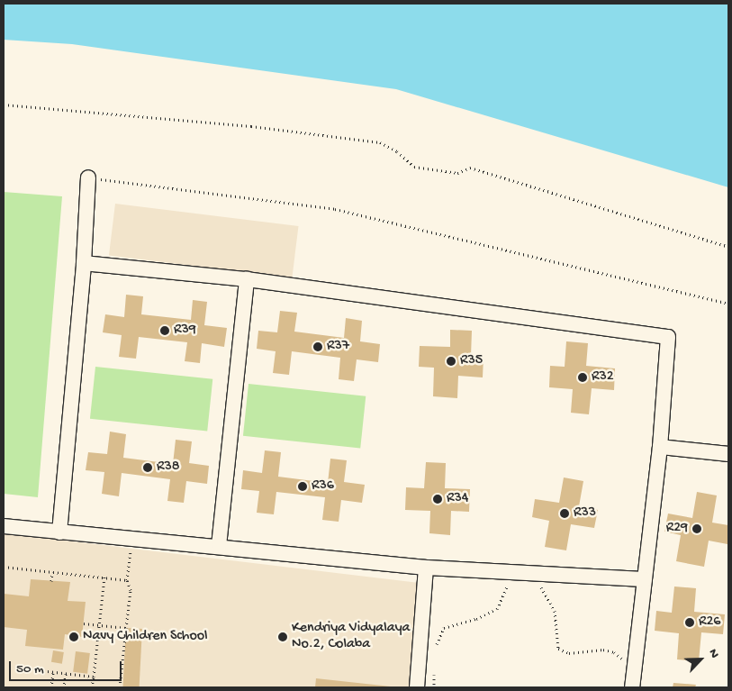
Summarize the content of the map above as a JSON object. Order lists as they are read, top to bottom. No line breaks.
{"places":["R39","R37","R35","R32","R38","R36","R34","R33","R29","R26","Navy Children School","Kendriya Vidyalaya No.2, Colaba"],"scale_bar":"50 m","north":"top right"}
